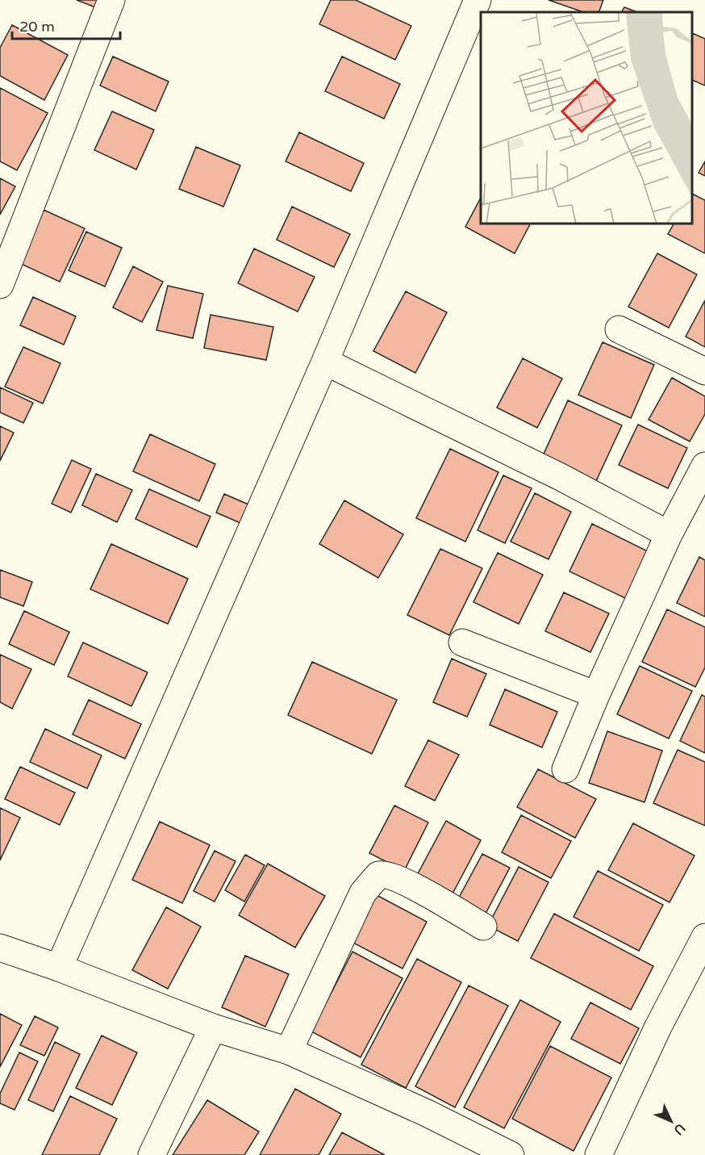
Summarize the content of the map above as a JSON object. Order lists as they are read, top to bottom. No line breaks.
{"scale_bar":"20 m","north":"bottom right"}
